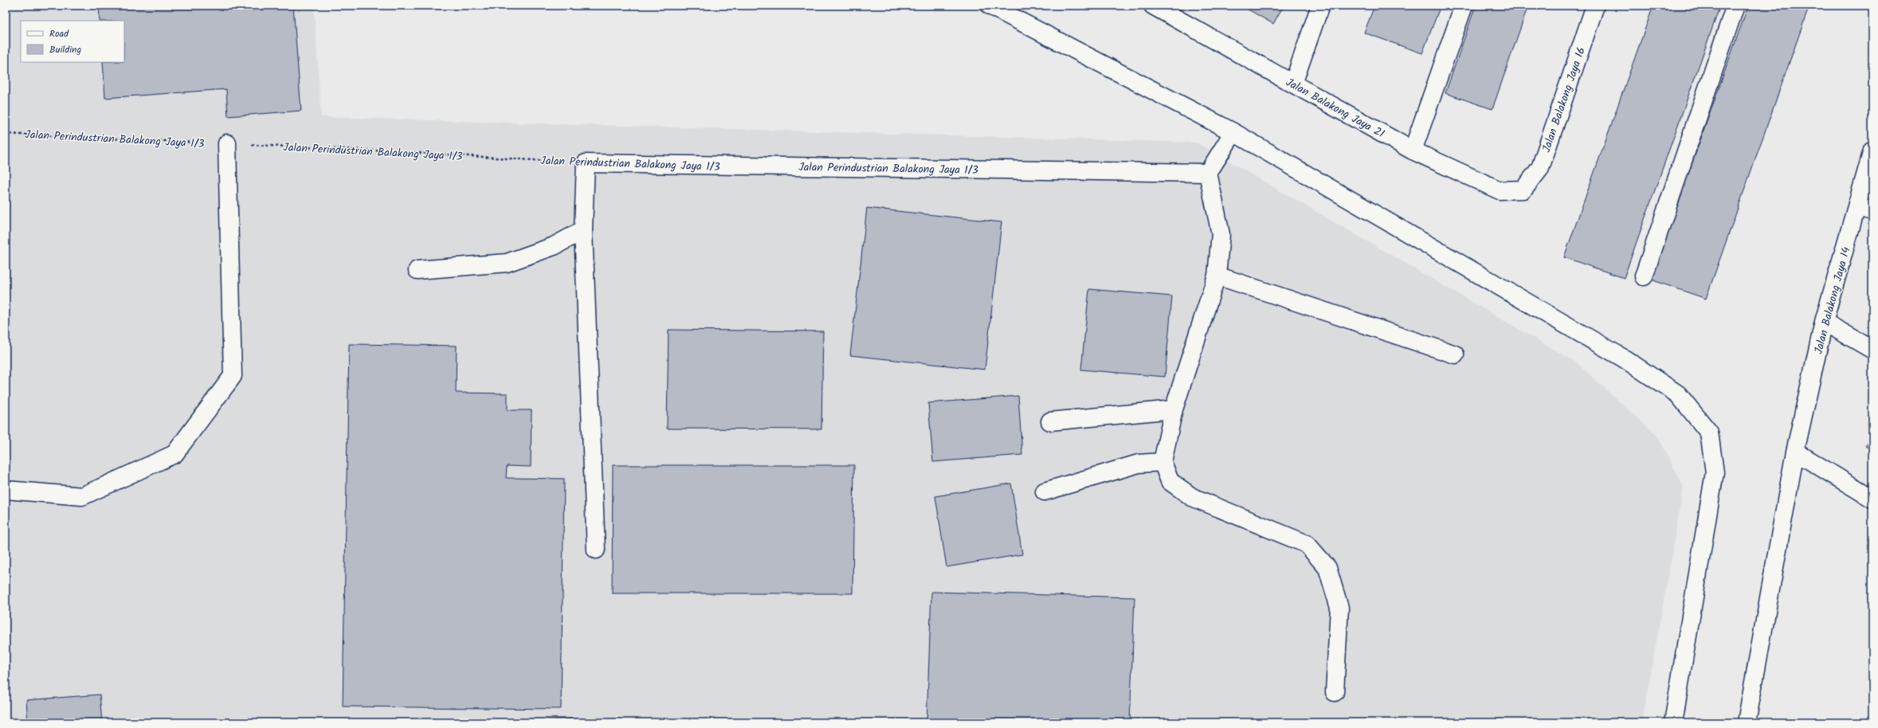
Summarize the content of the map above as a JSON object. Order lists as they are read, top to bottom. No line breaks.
{"streets":{"street":["Jalan Balakong Jaya 16","Jalan Balakong Jaya 21","Jalan Perindustrian Balakong Jaya 1/3","Jalan Balakong Jaya 14"]},"crossings":[["Jalan Balakong Jaya 16","Jalan Balakong Jaya 21"]],"legend":["Road","Building"]}
